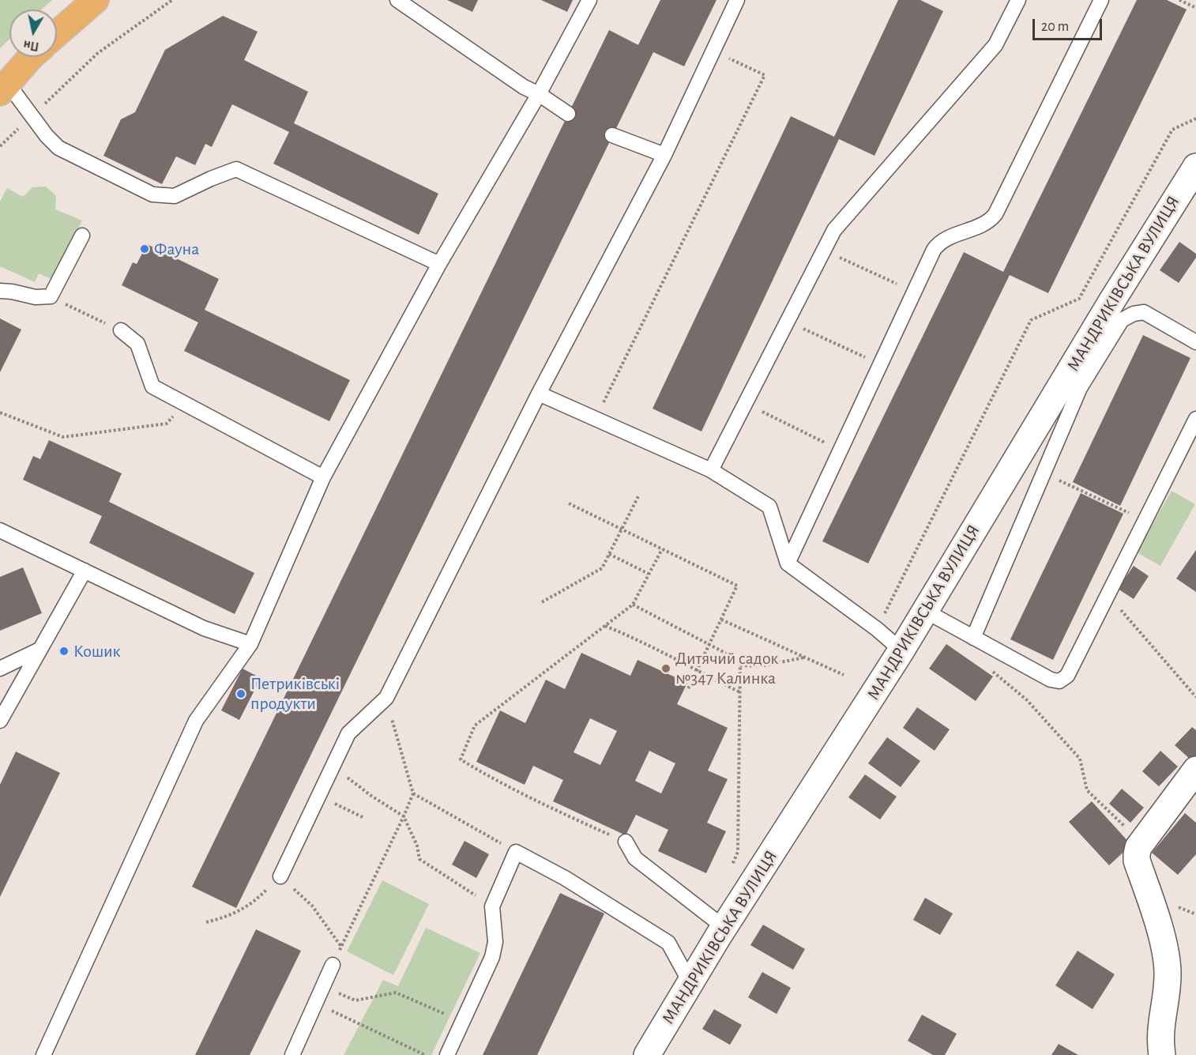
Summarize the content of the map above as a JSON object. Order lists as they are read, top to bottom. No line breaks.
{"streets":{"street":["МАНДРИКІВСЬКА ВУЛИЦЯ"]},"places":["Фауна","Кошик","Дитячий садок №347 Калинка","Петриківські продукти"],"scale_bar":"20 m","north":"bottom"}
